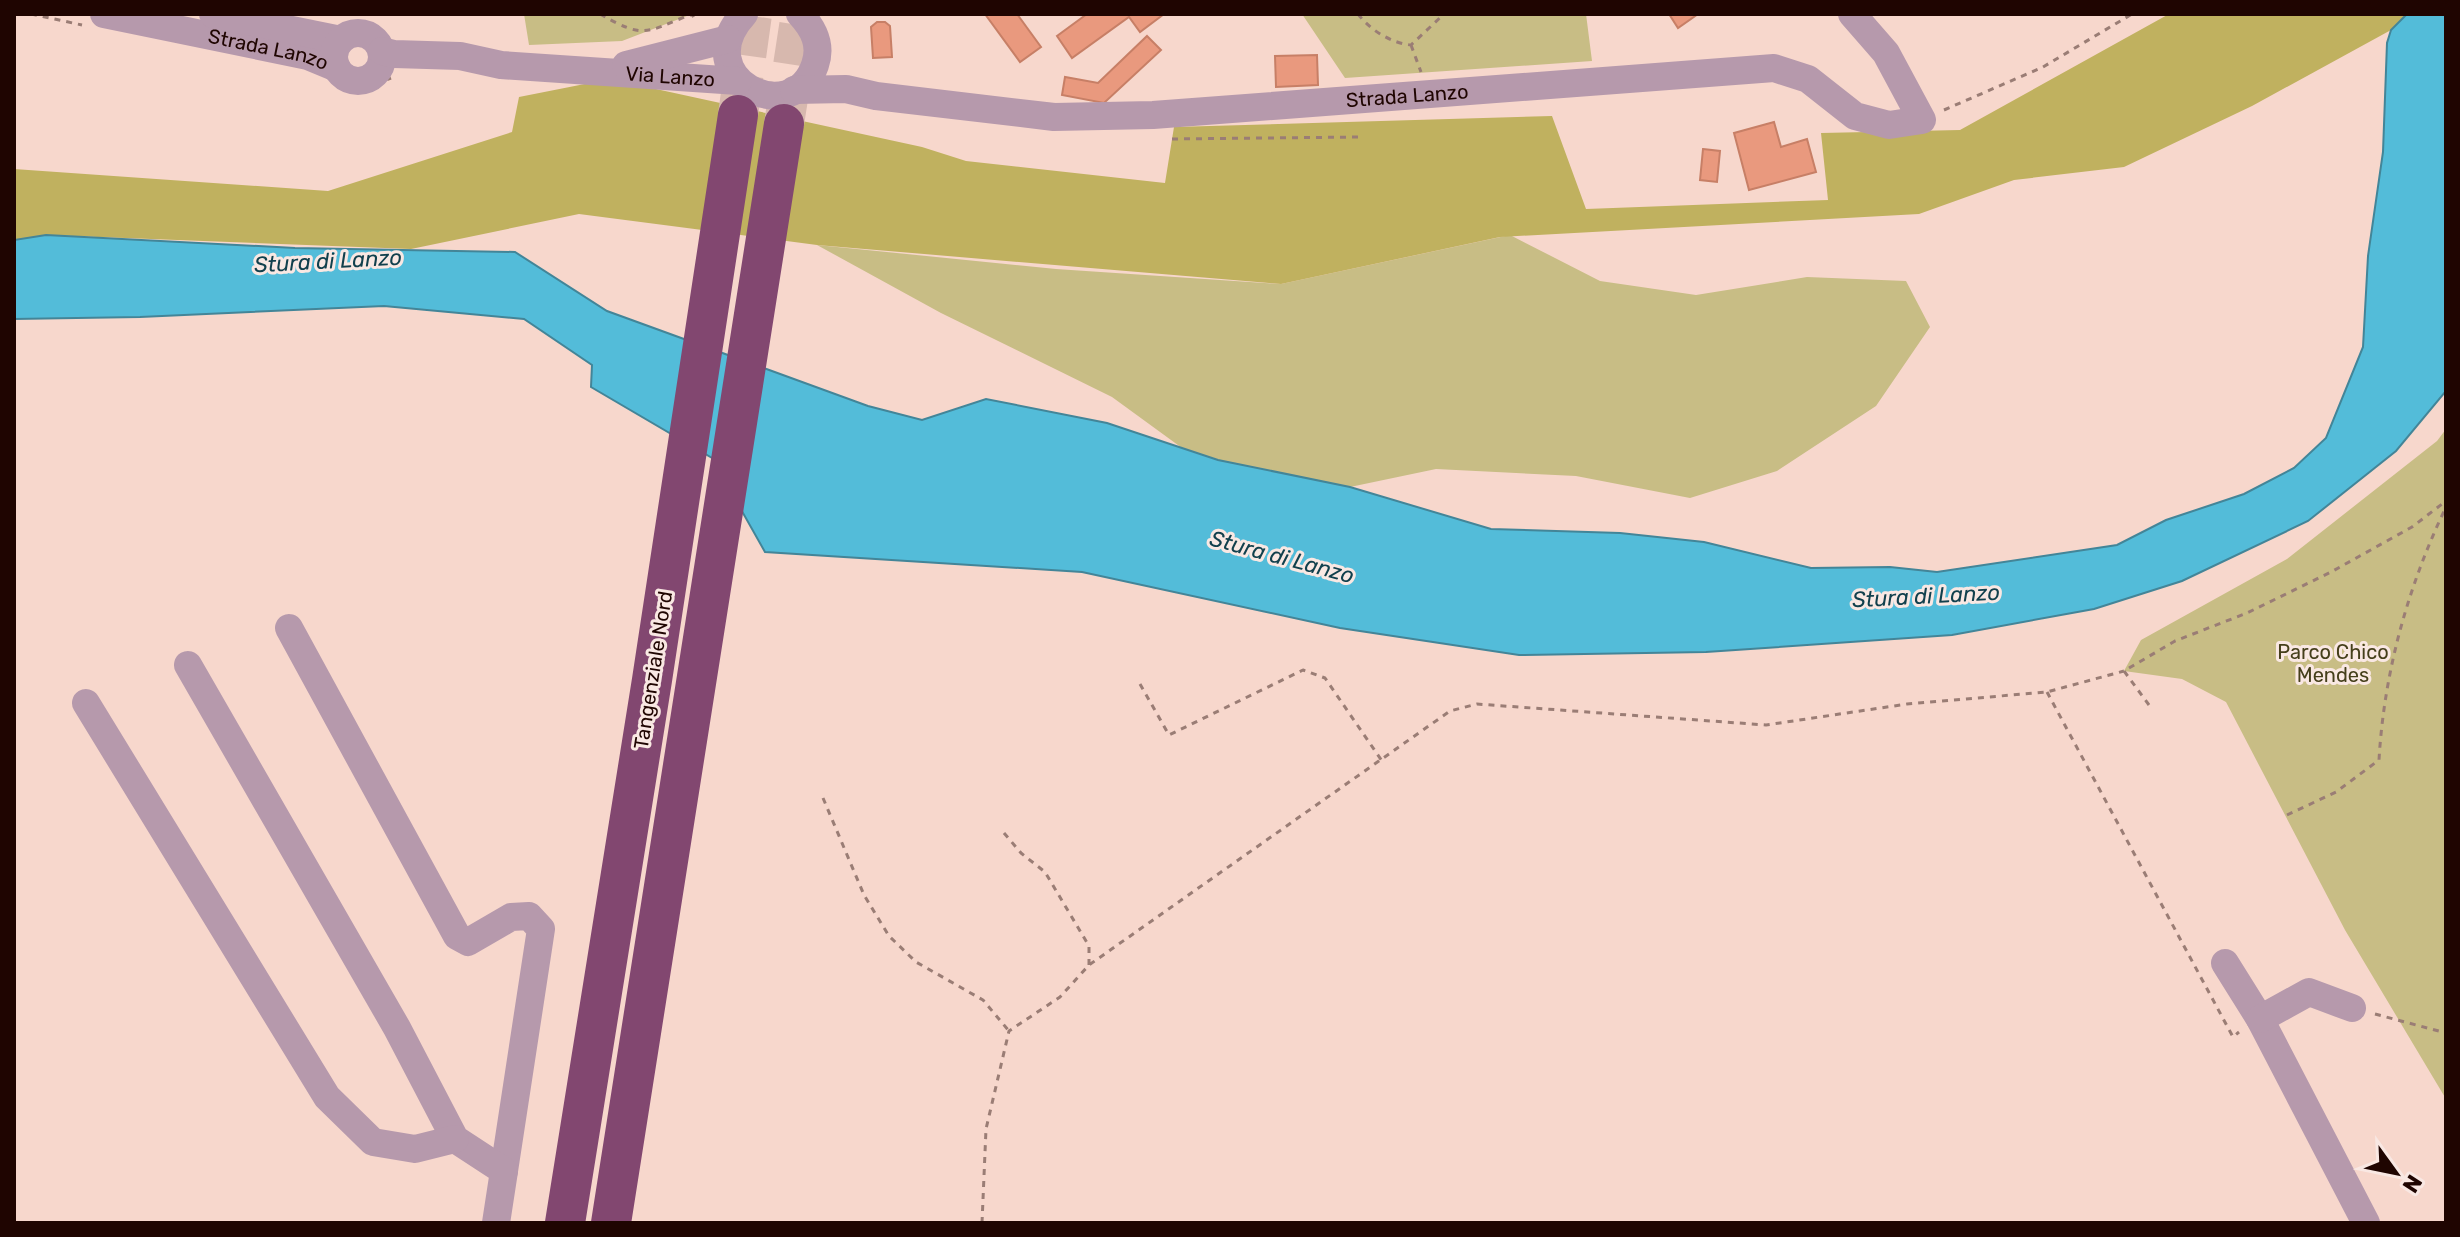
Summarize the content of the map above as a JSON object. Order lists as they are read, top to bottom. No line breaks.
{"streets":{"highway":["Tangenziale Nord"],"street":["Strada Lanzo","Via Lanzo"]},"crossings":[["Strada Lanzo","Via Lanzo"],["Via Lanzo","Tangenziale Nord"]],"water":["Stura di Lanzo"],"parks":["Parco Chico Mendes"],"north":"bottom right"}
